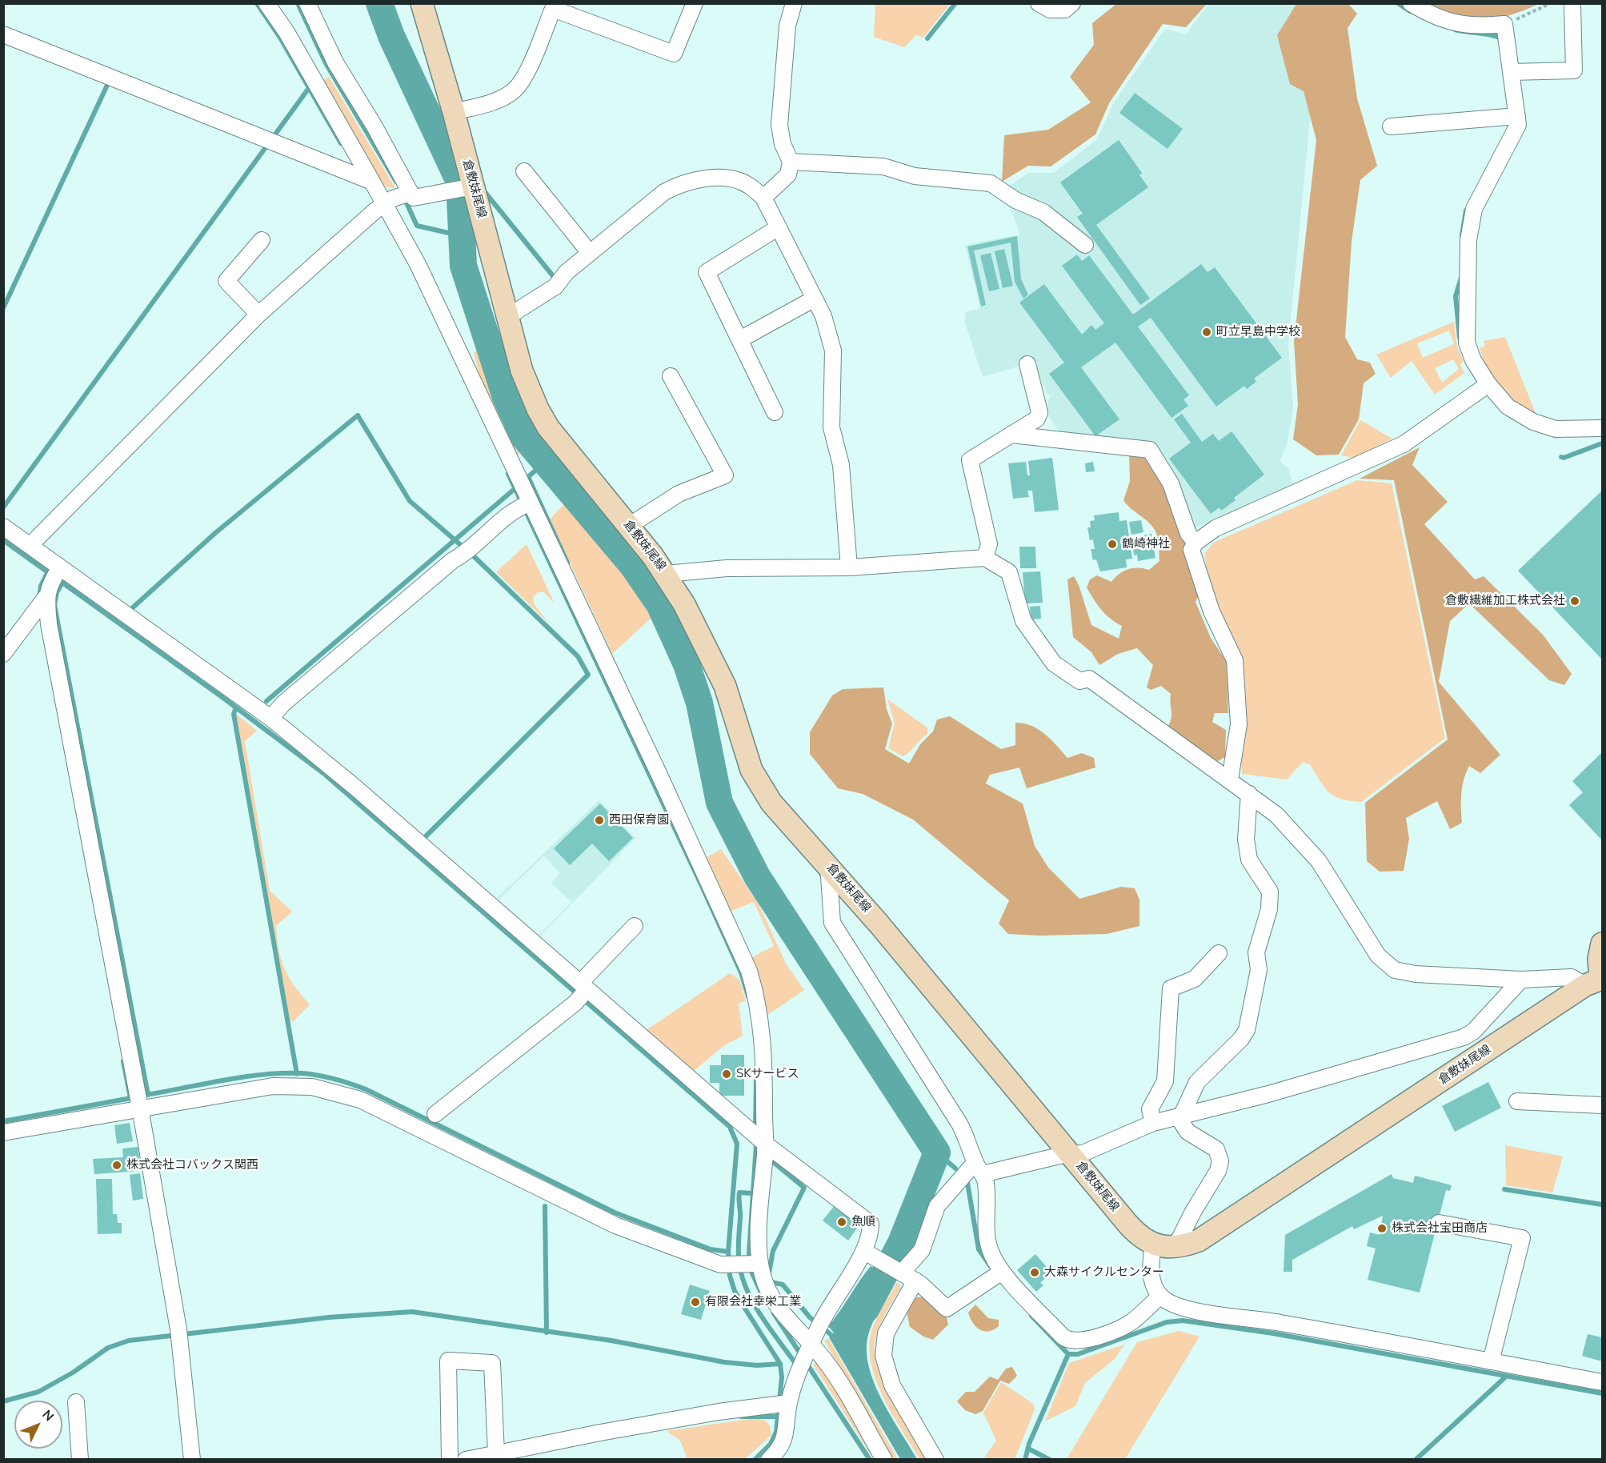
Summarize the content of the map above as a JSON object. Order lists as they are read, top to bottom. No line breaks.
{"streets":{"main road":["倉敷妹尾線"]},"places":["町立早島中学校","鶴崎神社","倉敷繊維加工株式会社","西田保育園","SKサービス","株式会社コバックス関西","魚順","株式会社宝田商店","大森サイクルセンター","有限会社幸栄工業"],"north":"top right"}
